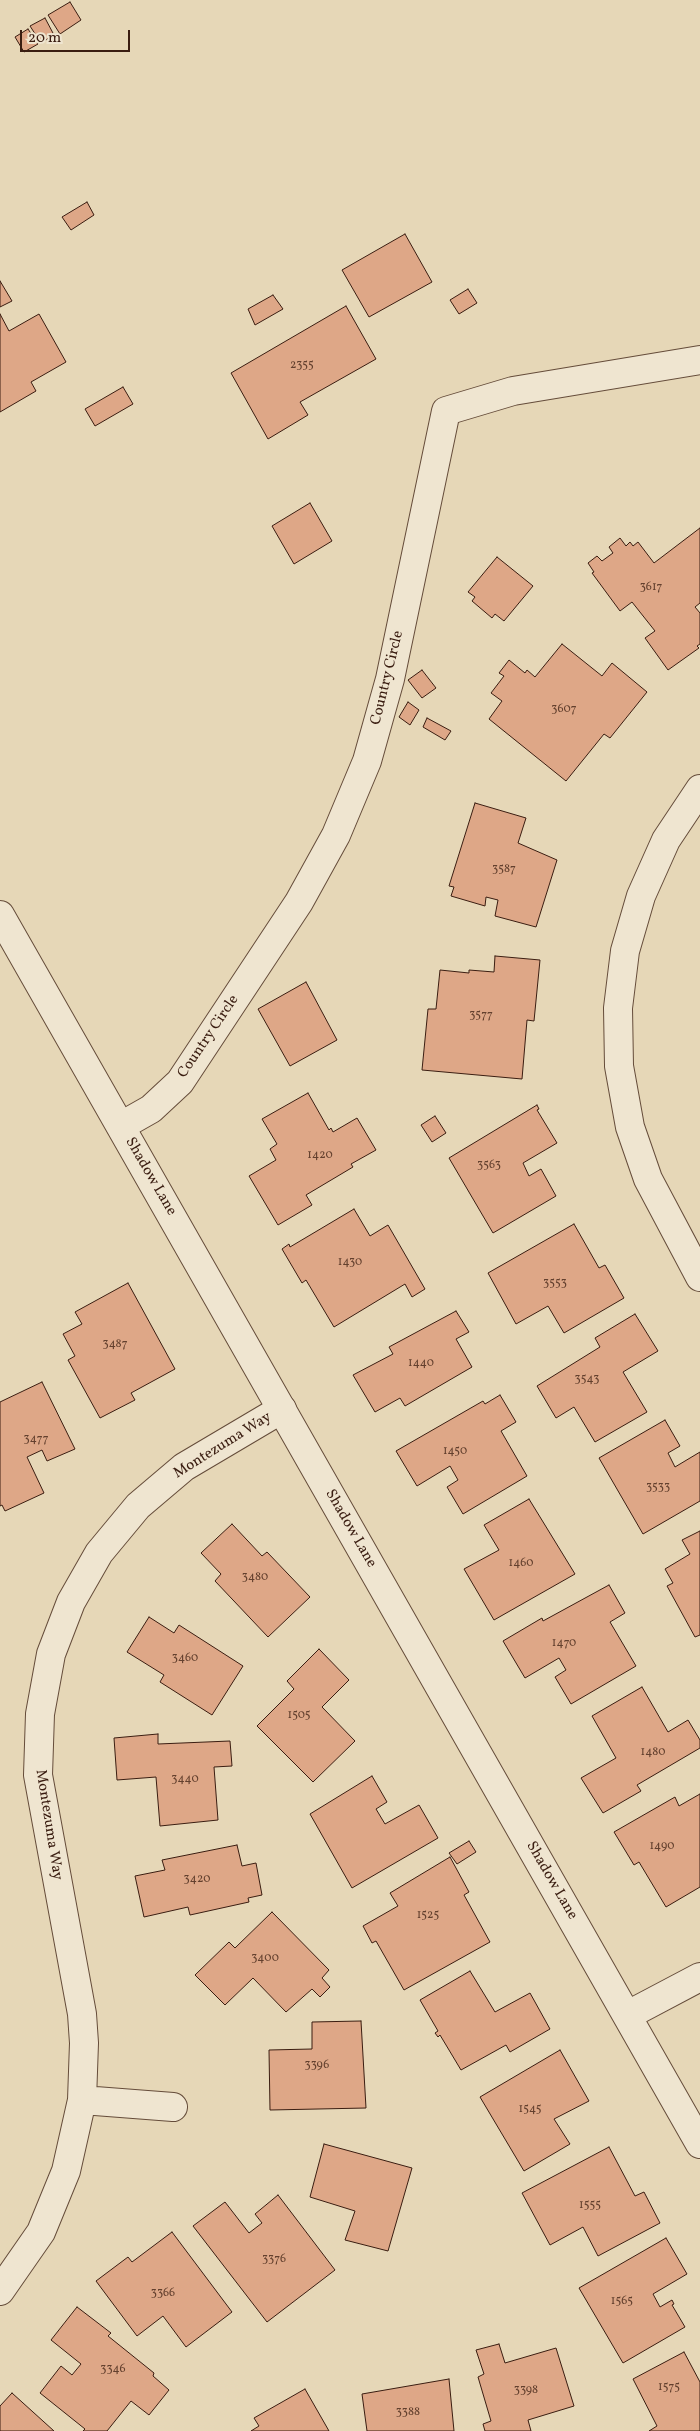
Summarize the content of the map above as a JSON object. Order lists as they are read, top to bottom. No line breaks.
{"streets":{"street":["Country Circle","Shadow Lane","Montezuma Way"]},"crossings":[["Country Circle","Shadow Lane"],["Shadow Lane","Montezuma Way"]],"house_numbers":["2355","3617","3607","3587","3577","1420","3563","1430","3553","3487","1440","3543","3477","1450","3533","1460","3480","1470","3460","1505","1480","3440","1490","3420","1525","3400","3396","1545","1555","3376","3366","1565","3346","1575","3398","3388"],"scale_bar":"20 m"}
